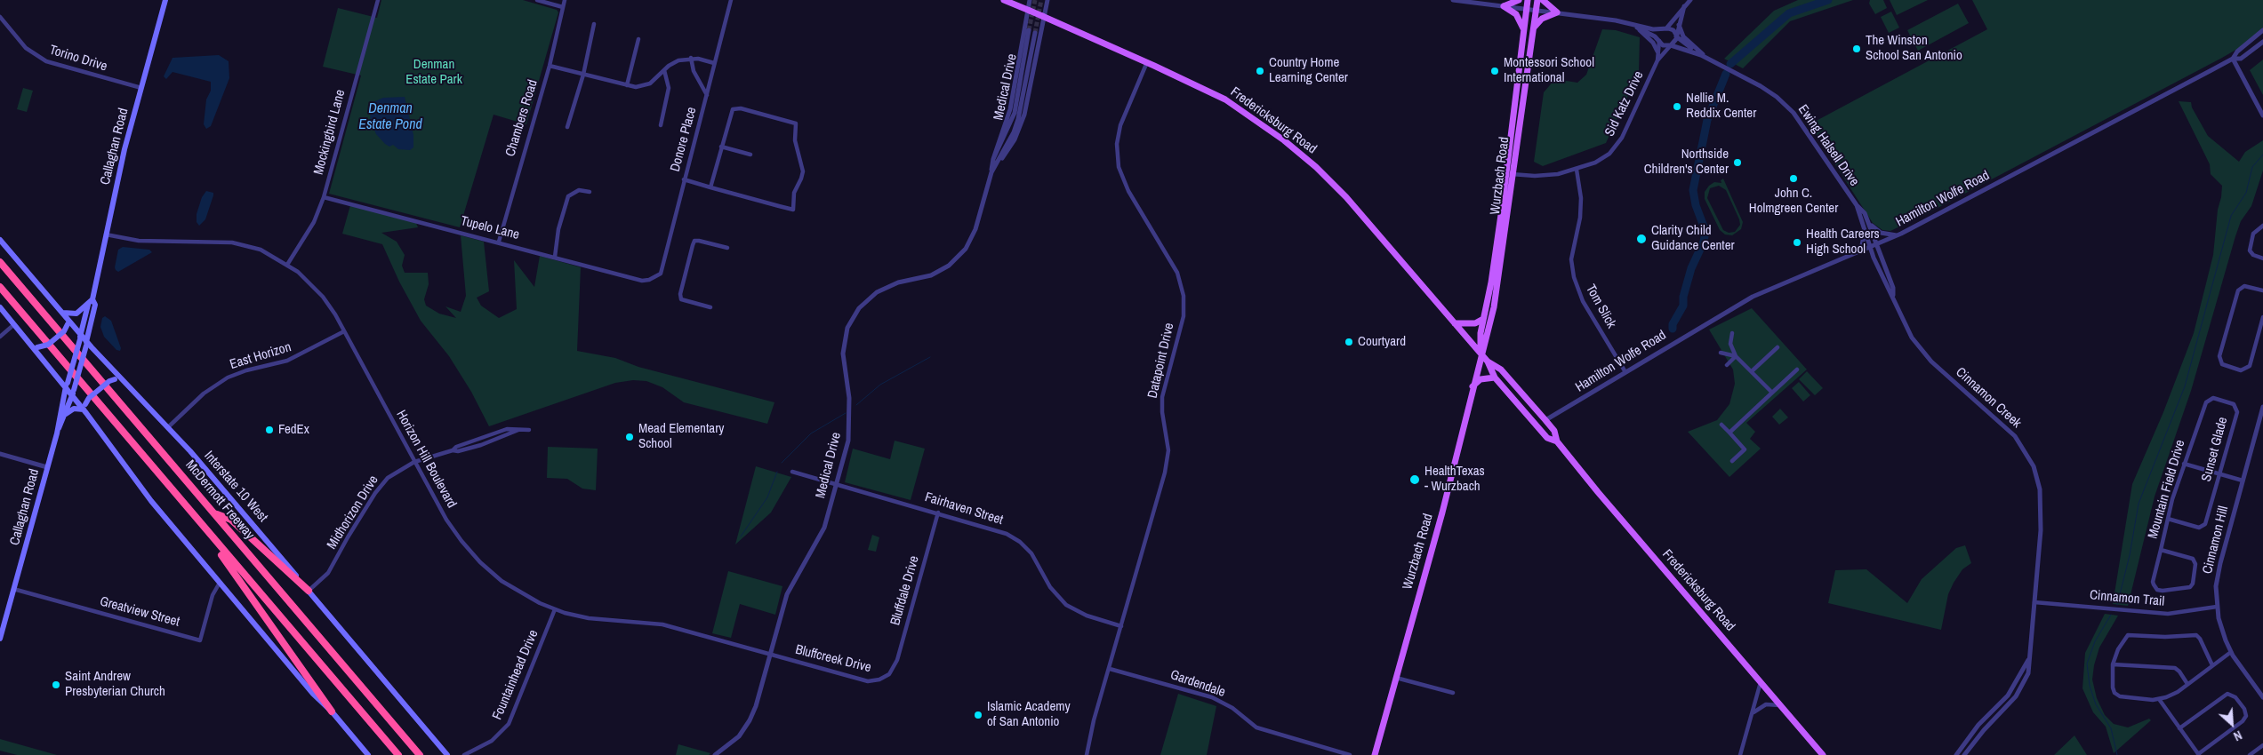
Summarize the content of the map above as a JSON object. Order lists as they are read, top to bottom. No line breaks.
{"streets":{"highway":["McDermott Freeway"],"main road":["Fredericksburg Road","Callaghan Road","Wurzbach Road","Interstate 10 West"],"street":["Torino Drive","Medical Drive","Sid Katz Drive","Chambers Road","Mockingbird Lane","Donore Place","Ewing Halsell Drive","Hamilton Wolfe Road","Tupelo Lane","Tom Slick","East Horizon","Datapoint Drive","Cinnamon Creek","Sunset Glade","Horizon Hill Boulevard","Mountain Field Drive","Fairhaven Street","Midhorizon Drive","Cinnamon Hill","Bluffdale Drive","Cinnamon Trail","Greatview Street","Bluffcreek Drive","Fountainhead Drive","Gardendale"]},"crossings":[["Torino Drive","Callaghan Road"],["Medical Drive","Horizon Hill Boulevard"],["Medical Drive","Fairhaven Street"],["Medical Drive","Bluffcreek Drive"],["Sid Katz Drive","Ewing Halsell Drive"],["Sid Katz Drive","Wurzbach Road"],["Sid Katz Drive","Tom Slick"],["Chambers Road","Tupelo Lane"],["Fredericksburg Road","Wurzbach Road"],["Fredericksburg Road","Hamilton Wolfe Road"],["Fredericksburg Road","Datapoint Drive"],["Mockingbird Lane","Tupelo Lane"],["Mockingbird Lane","Horizon Hill Boulevard"],["Donore Place","Tupelo Lane"],["Ewing Halsell Drive","Wurzbach Road"],["Ewing Halsell Drive","Hamilton Wolfe Road"],["Ewing Halsell Drive","Cinnamon Creek"],["Callaghan Road","Horizon Hill Boulevard"],["Callaghan Road","Interstate 10 West"],["Callaghan Road","Greatview Street"],["Hamilton Wolfe Road","Tom Slick"],["Hamilton Wolfe Road","Cinnamon Creek"],["East Horizon","Horizon Hill Boulevard"],["East Horizon","Interstate 10 West"],["Datapoint Drive","Fairhaven Street"],["Datapoint Drive","Gardendale"],["Cinnamon Creek","Cinnamon Trail"],["Sunset Glade","Mountain Field Drive"],["Horizon Hill Boulevard","Midhorizon Drive"],["Horizon Hill Boulevard","Bluffcreek Drive"],["Horizon Hill Boulevard","Fountainhead Drive"],["Interstate 10 West","Midhorizon Drive"],["Fairhaven Street","Bluffdale Drive"],["Cinnamon Hill","Cinnamon Trail"],["Bluffdale Drive","Bluffcreek Drive"]],"water":["Denman Estate Pond"],"parks":["Denman Estate Park"],"places":["The Winston School San Antonio","Country Home Learning Center","Montessori School International","Nellie M. Reddix Center","Northside Children's Center","John C. Holmgreen Center","Clarity Child Guidance Center","Health Careers High School","Courtyard","FedEx","Mead Elementary School","HealthTexas - Wurzbach","Saint Andrew Presbyterian Church","Islamic Academy of San Antonio"],"north":"bottom right"}
